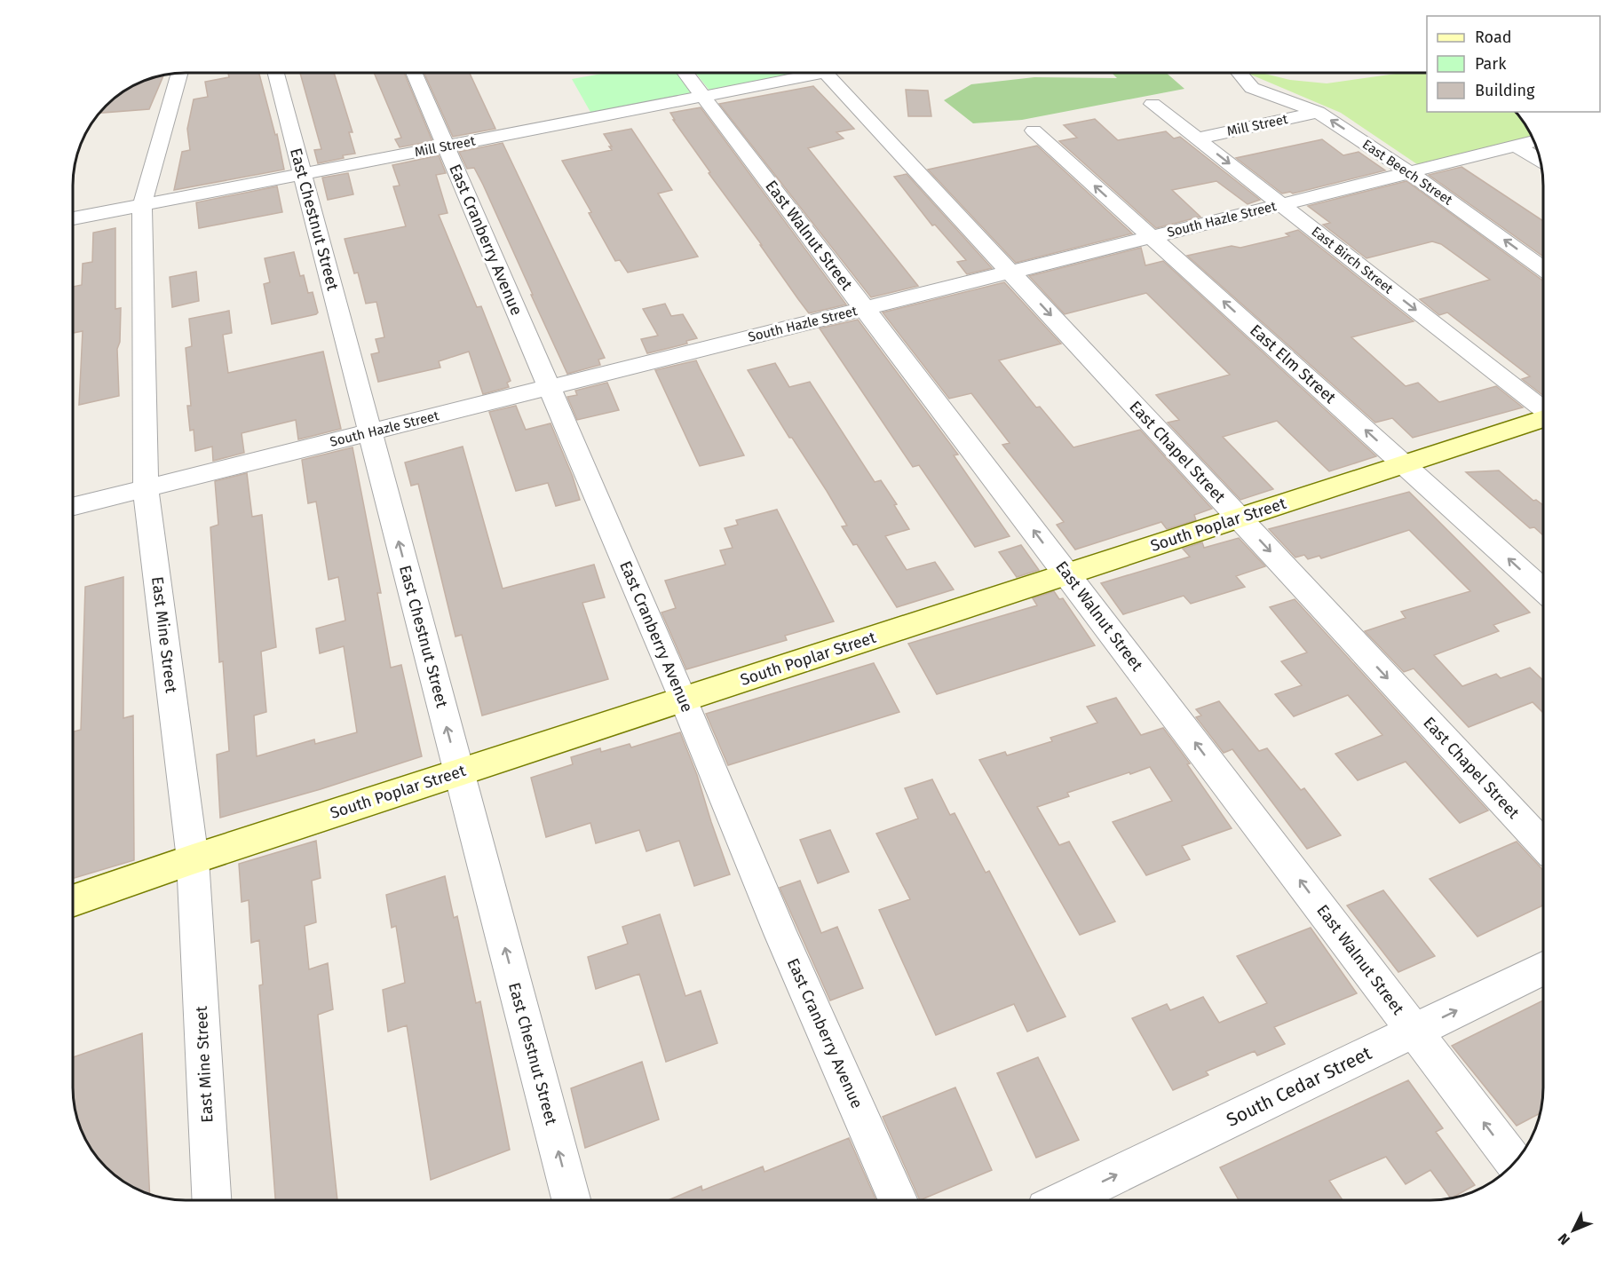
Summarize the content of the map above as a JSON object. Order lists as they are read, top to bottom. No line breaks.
{"streets":{"main road":["South Poplar Street"],"street":["Mill Street","East Beech Street","East Chestnut Street","South Hazle Street","East Walnut Street","East Cranberry Avenue","East Birch Street","East Elm Street","East Chapel Street","East Mine Street","South Cedar Street"]},"crossings":[["Mill Street","East Beech Street"],["Mill Street","East Chestnut Street"],["Mill Street","East Walnut Street"],["Mill Street","East Cranberry Avenue"],["Mill Street","East Birch Street"],["Mill Street","East Mine Street"],["East Beech Street","South Hazle Street"],["East Chestnut Street","South Hazle Street"],["East Chestnut Street","South Poplar Street"],["South Hazle Street","East Walnut Street"],["South Hazle Street","East Cranberry Avenue"],["South Hazle Street","East Birch Street"],["South Hazle Street","East Elm Street"],["South Hazle Street","East Chapel Street"],["South Hazle Street","East Mine Street"],["East Walnut Street","South Poplar Street"],["East Walnut Street","South Cedar Street"],["East Cranberry Avenue","South Poplar Street"],["East Elm Street","South Poplar Street"],["East Chapel Street","South Poplar Street"],["South Poplar Street","East Mine Street"]],"one_way":["East Beech Street","East Chestnut Street","East Walnut Street","East Birch Street","East Elm Street","East Chapel Street","South Cedar Street"],"legend":["Road","Park","Building"],"north":"bottom left"}
